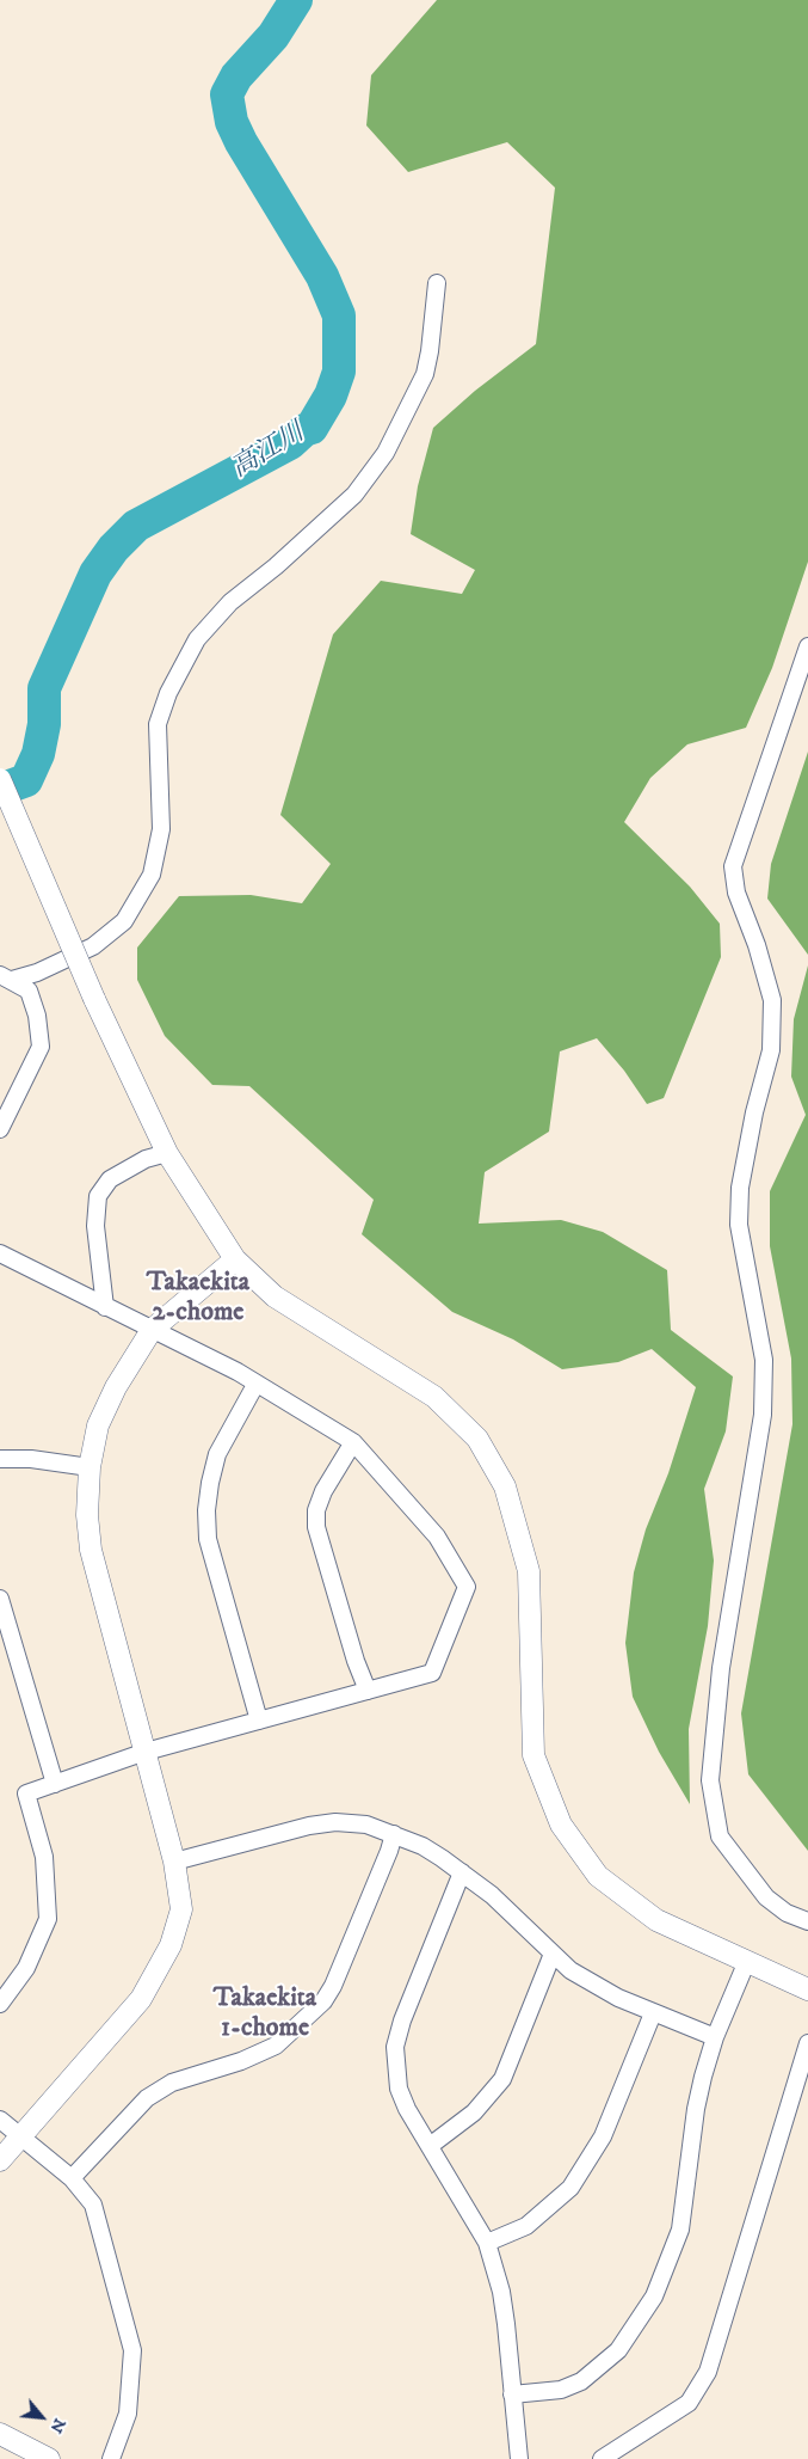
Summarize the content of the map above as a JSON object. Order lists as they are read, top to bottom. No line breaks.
{"districts":["Takaekita 2-chome","Takaekita 1-chome"],"water":["高江川"],"north":"bottom right"}
